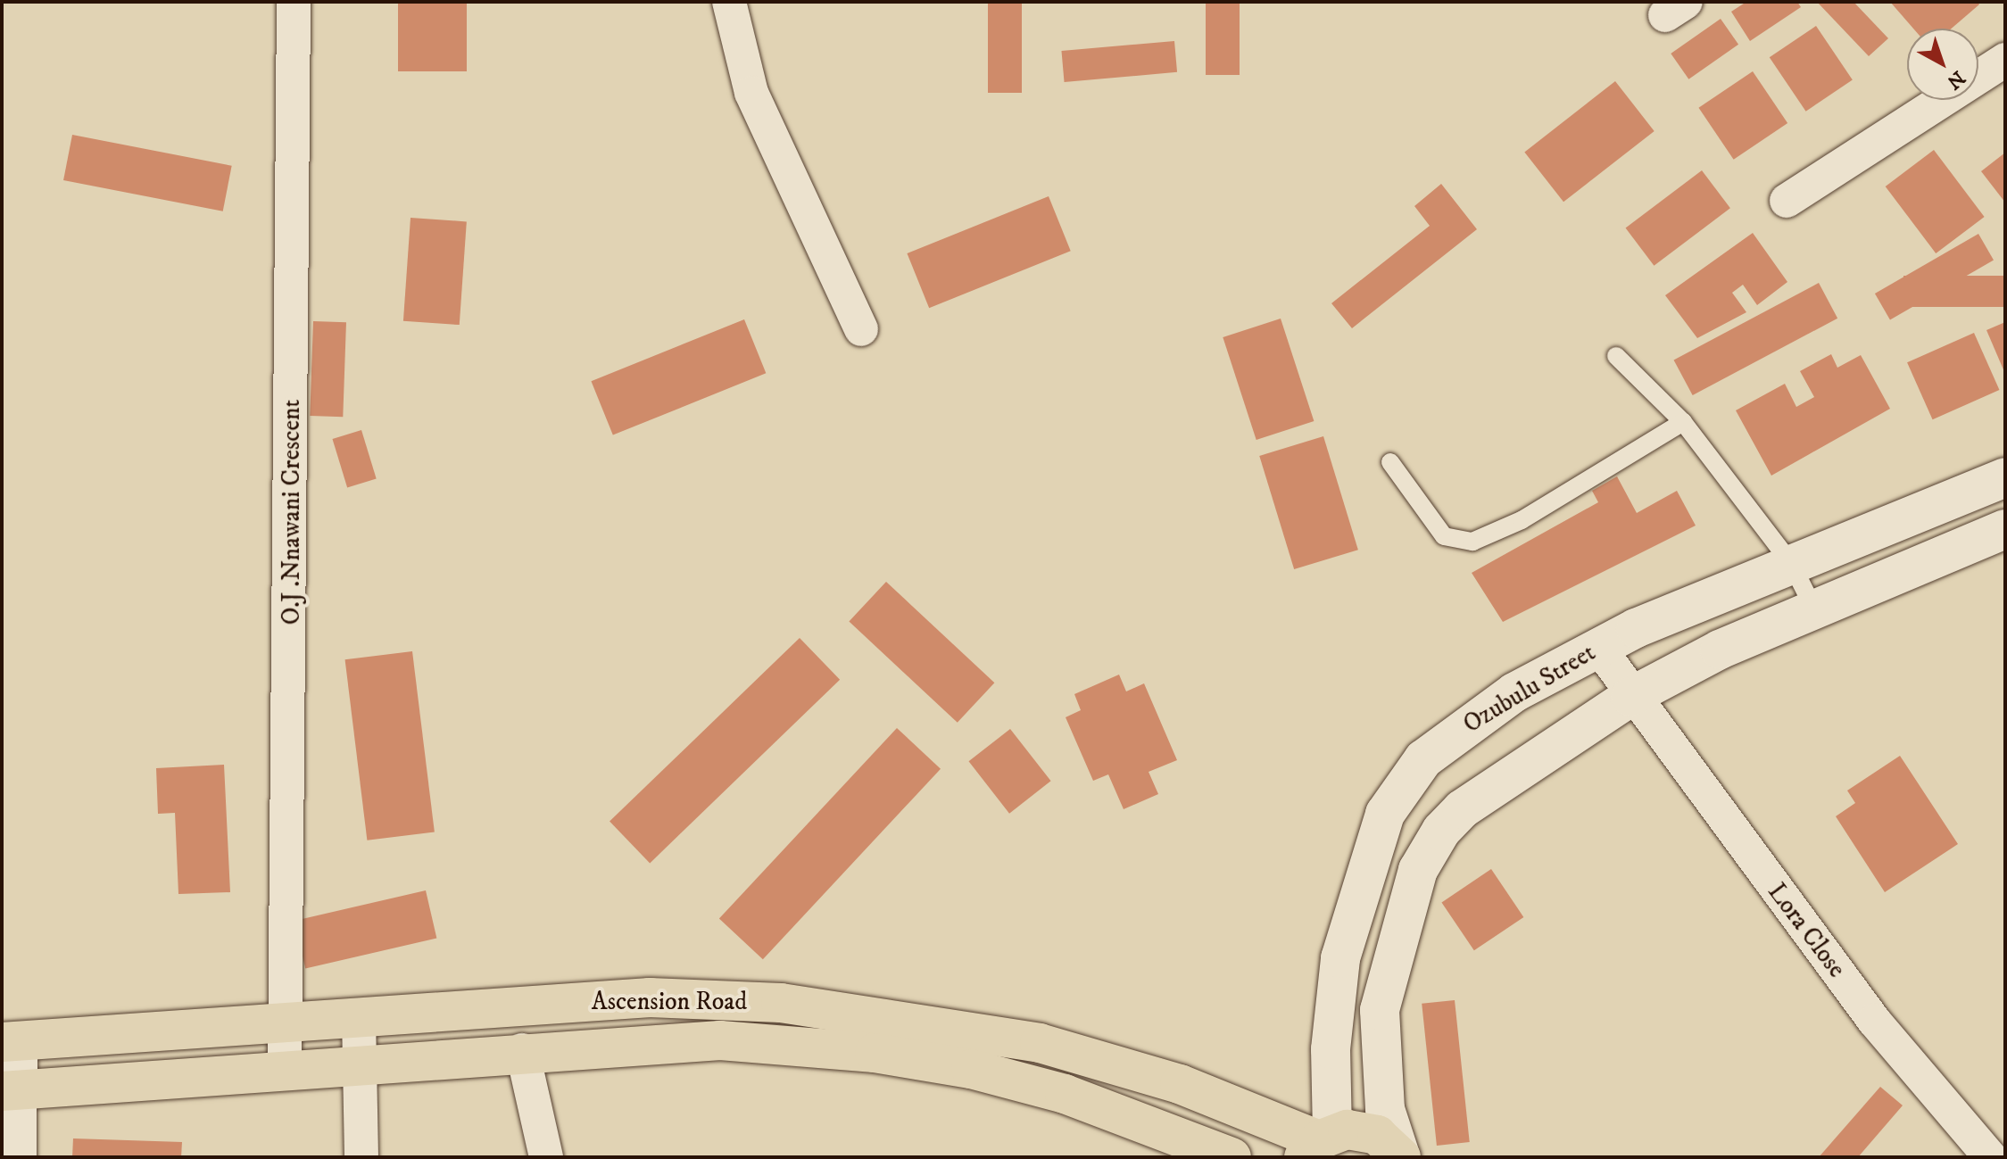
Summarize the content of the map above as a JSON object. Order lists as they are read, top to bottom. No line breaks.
{"streets":{"main road":["Ozubulu Street","Ascension Road"],"street":["O.J .Nnawani Crescent","Lora Close"]},"crossings":[["O.J .Nnawani Crescent","Ascension Road"],["Ozubulu Street","Lora Close"],["Ozubulu Street","Ascension Road"]],"north":"bottom right"}
